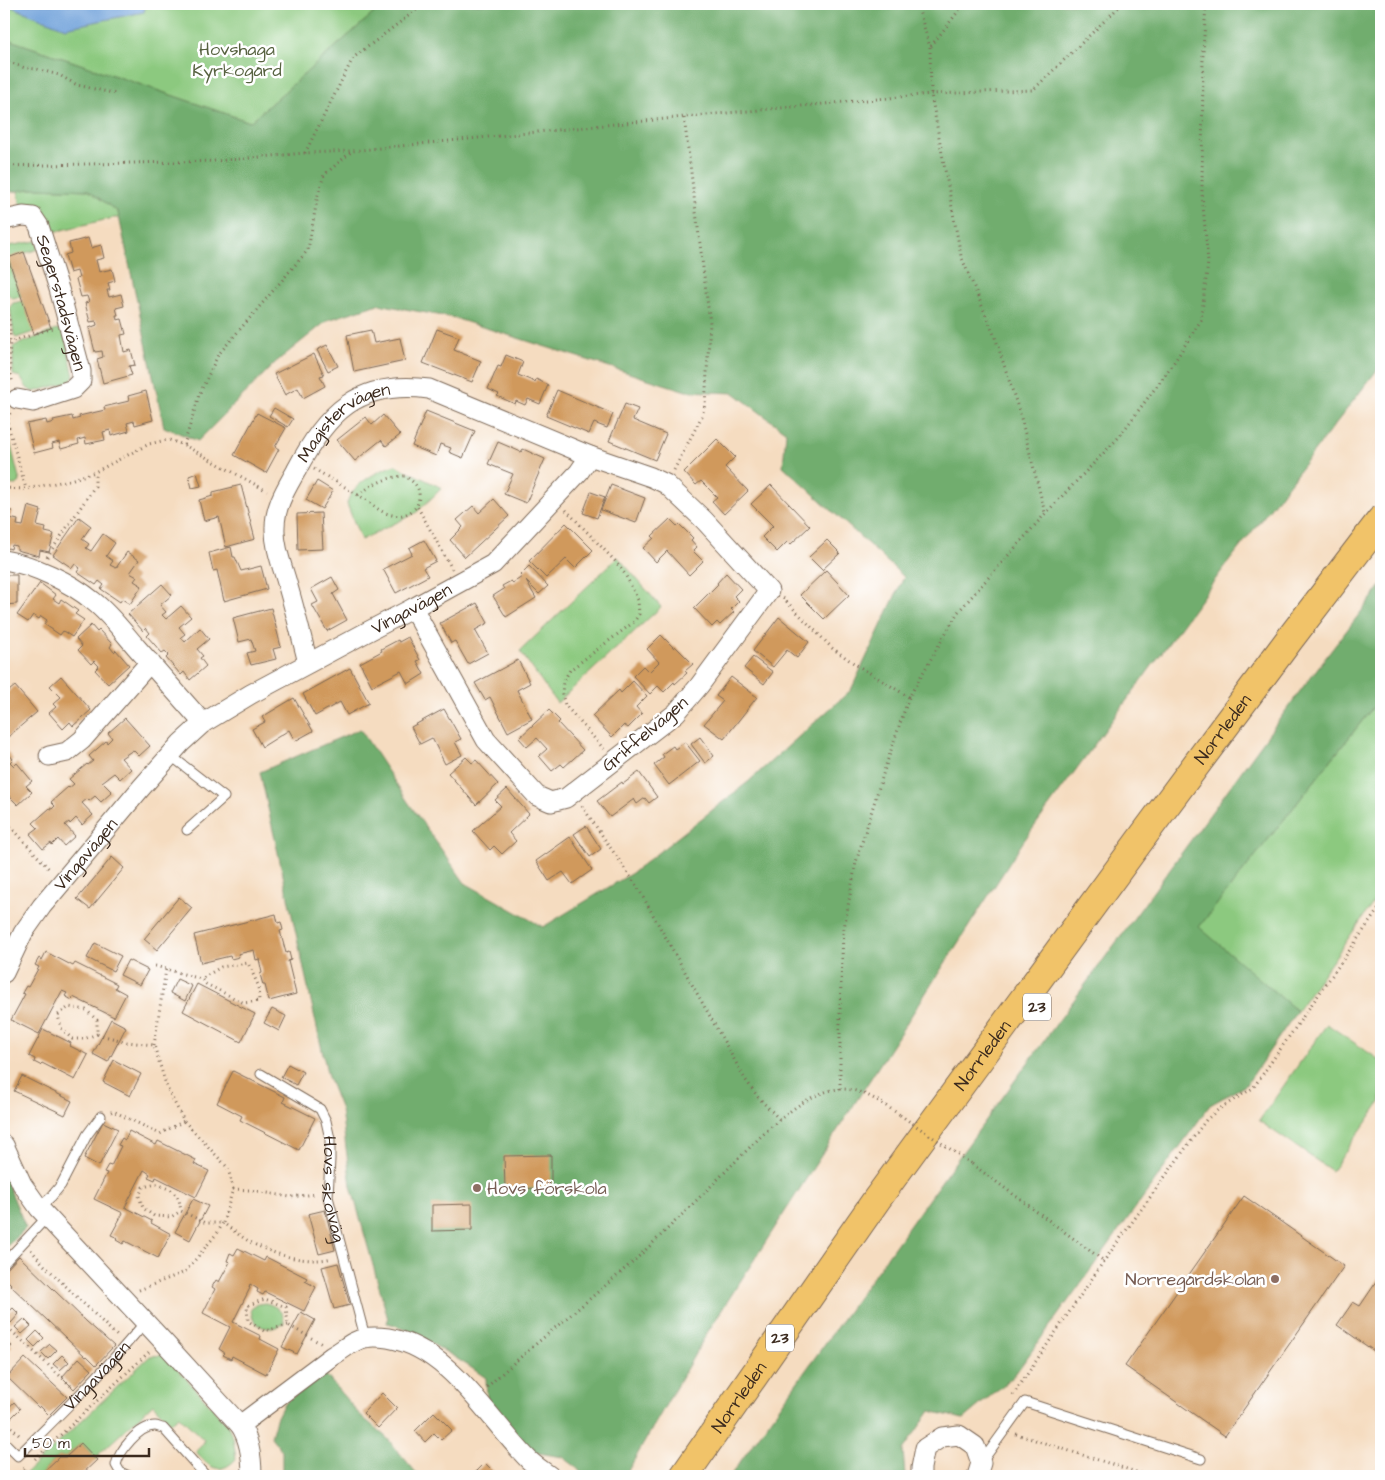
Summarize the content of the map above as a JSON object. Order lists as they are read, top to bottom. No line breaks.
{"streets":{"highway":["Norrleden","23"],"street":["Segerstadsvägen","Magistervägen","Vingavägen","Griffelvägen"],"lane":["Hovs skolväg"]},"crossings":[["Magistervägen","Vingavägen"],["Vingavägen","Griffelvägen"]],"parks":["Hovshaga Kyrkogård"],"places":["Hovs förskola","Norregårdskolan"],"scale_bar":"50 m"}
